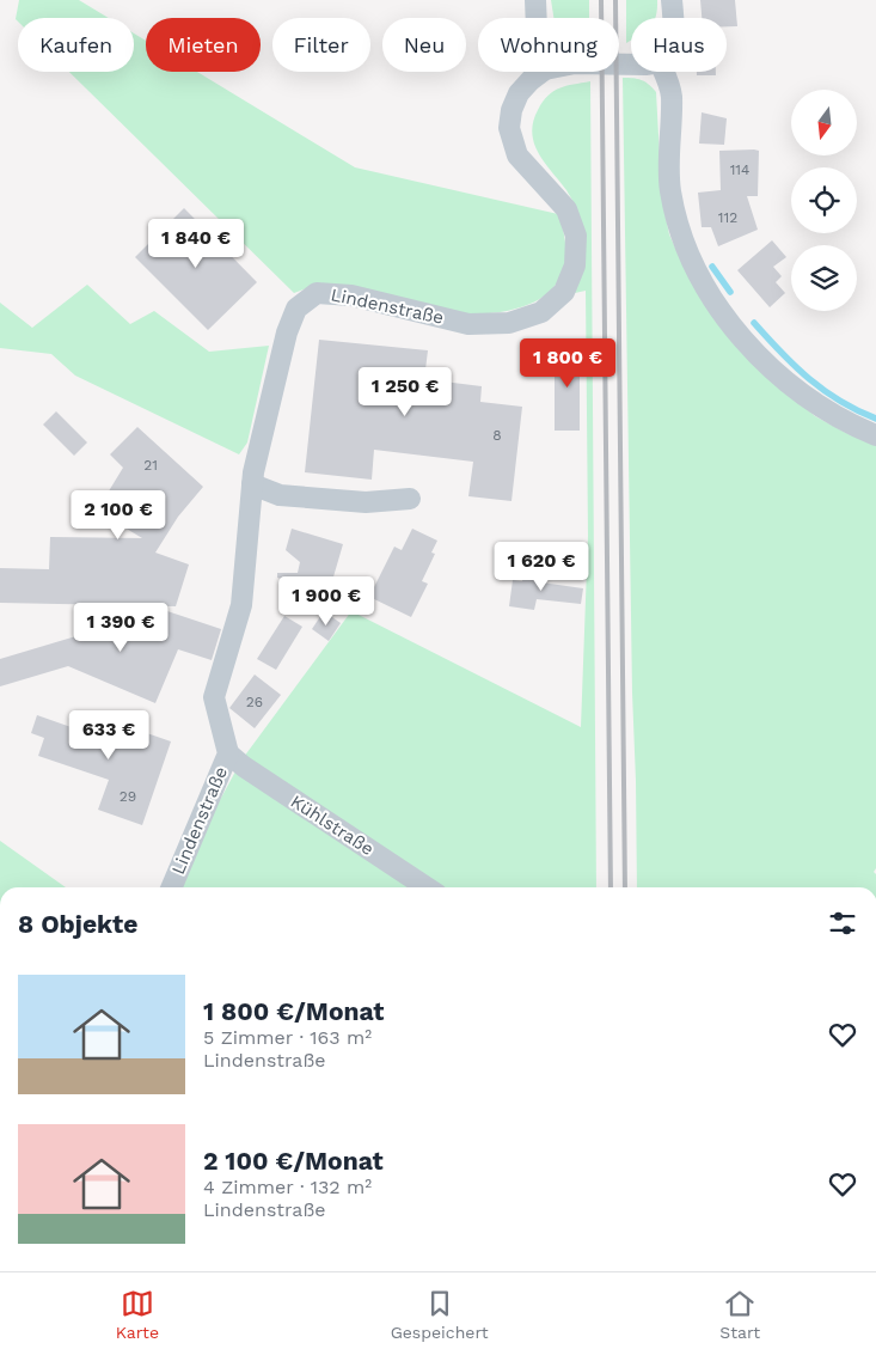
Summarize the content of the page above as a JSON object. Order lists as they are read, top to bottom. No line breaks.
{"streets":{"street":["Lindenstraße","Kühlstraße"]},"crossings":[["Lindenstraße","Kühlstraße"]],"house_numbers":["114","112","8","21","26","29"],"north":"bottom","page":{"chip":["Kaufen","Mieten","Filter","Neu","Wohnung","Haus"],"price":["1 840 €","1 800 €","1 250 €","2 100 €","1 620 €","1 900 €","1 390 €","633 €"],"heading":"8 Objekte","list":[{"name":"1 800 €/Monat","note":"5 Zimmer · 163 m² · Lindenstraße"},{"name":"2 100 €/Monat","note":"4 Zimmer · 132 m² · Lindenstraße"}],"tabs":["Karte","Gespeichert","Start"]}}
